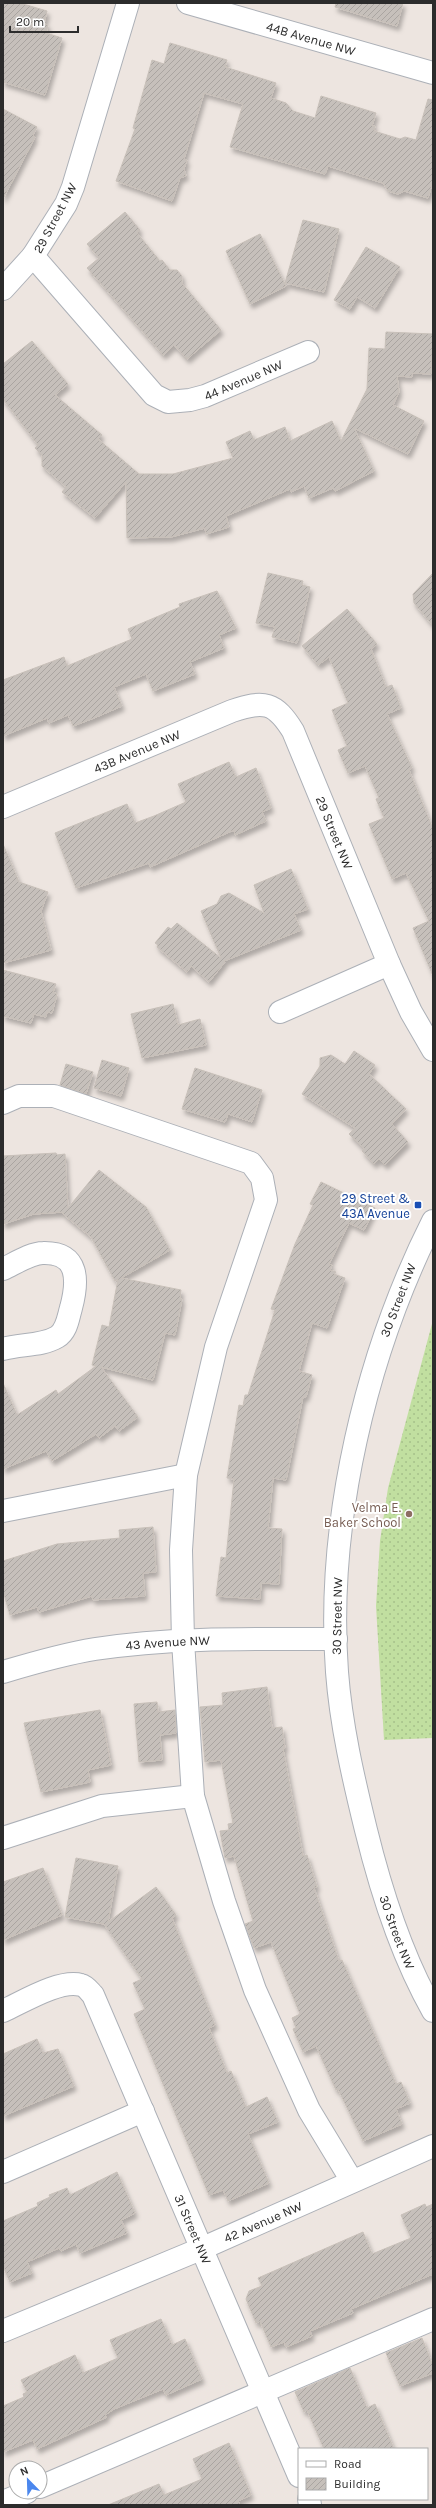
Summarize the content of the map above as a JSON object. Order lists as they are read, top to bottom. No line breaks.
{"streets":{"street":["44B Avenue NW","29 Street NW","44 Avenue NW","43B Avenue NW","30 Street NW","43 Avenue NW","42 Avenue NW","31 Street NW"]},"crossings":[["29 Street NW","44 Avenue NW"],["29 Street NW","43B Avenue NW"],["30 Street NW","43 Avenue NW"],["42 Avenue NW","31 Street NW"]],"places":{"transit":["29 Street & 43A Avenue"],"other":["Velma E. Baker School"]},"legend":["Road","Building"],"scale_bar":"20 m","north":"top left"}
